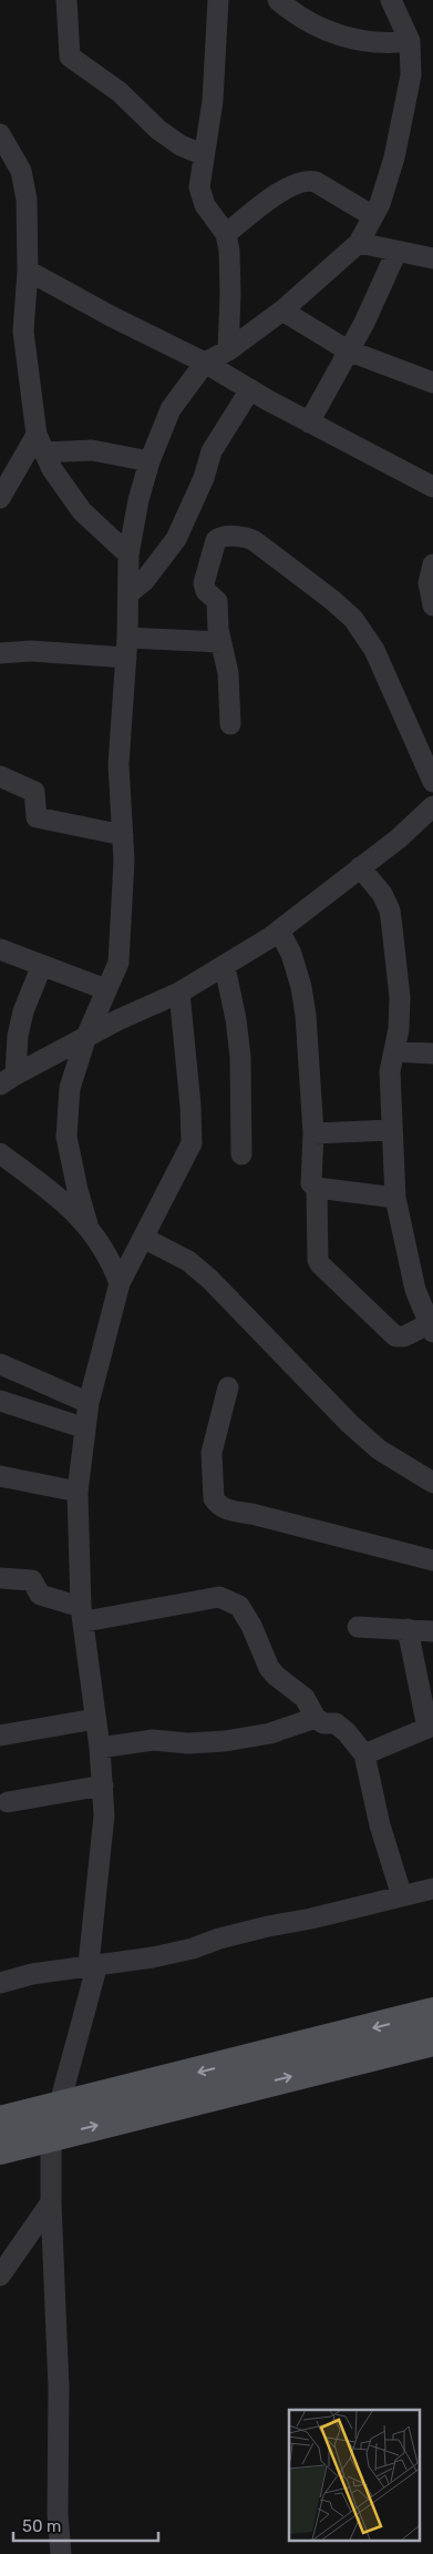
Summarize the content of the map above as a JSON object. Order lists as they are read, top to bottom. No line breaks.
{"scale_bar":"50 m"}
